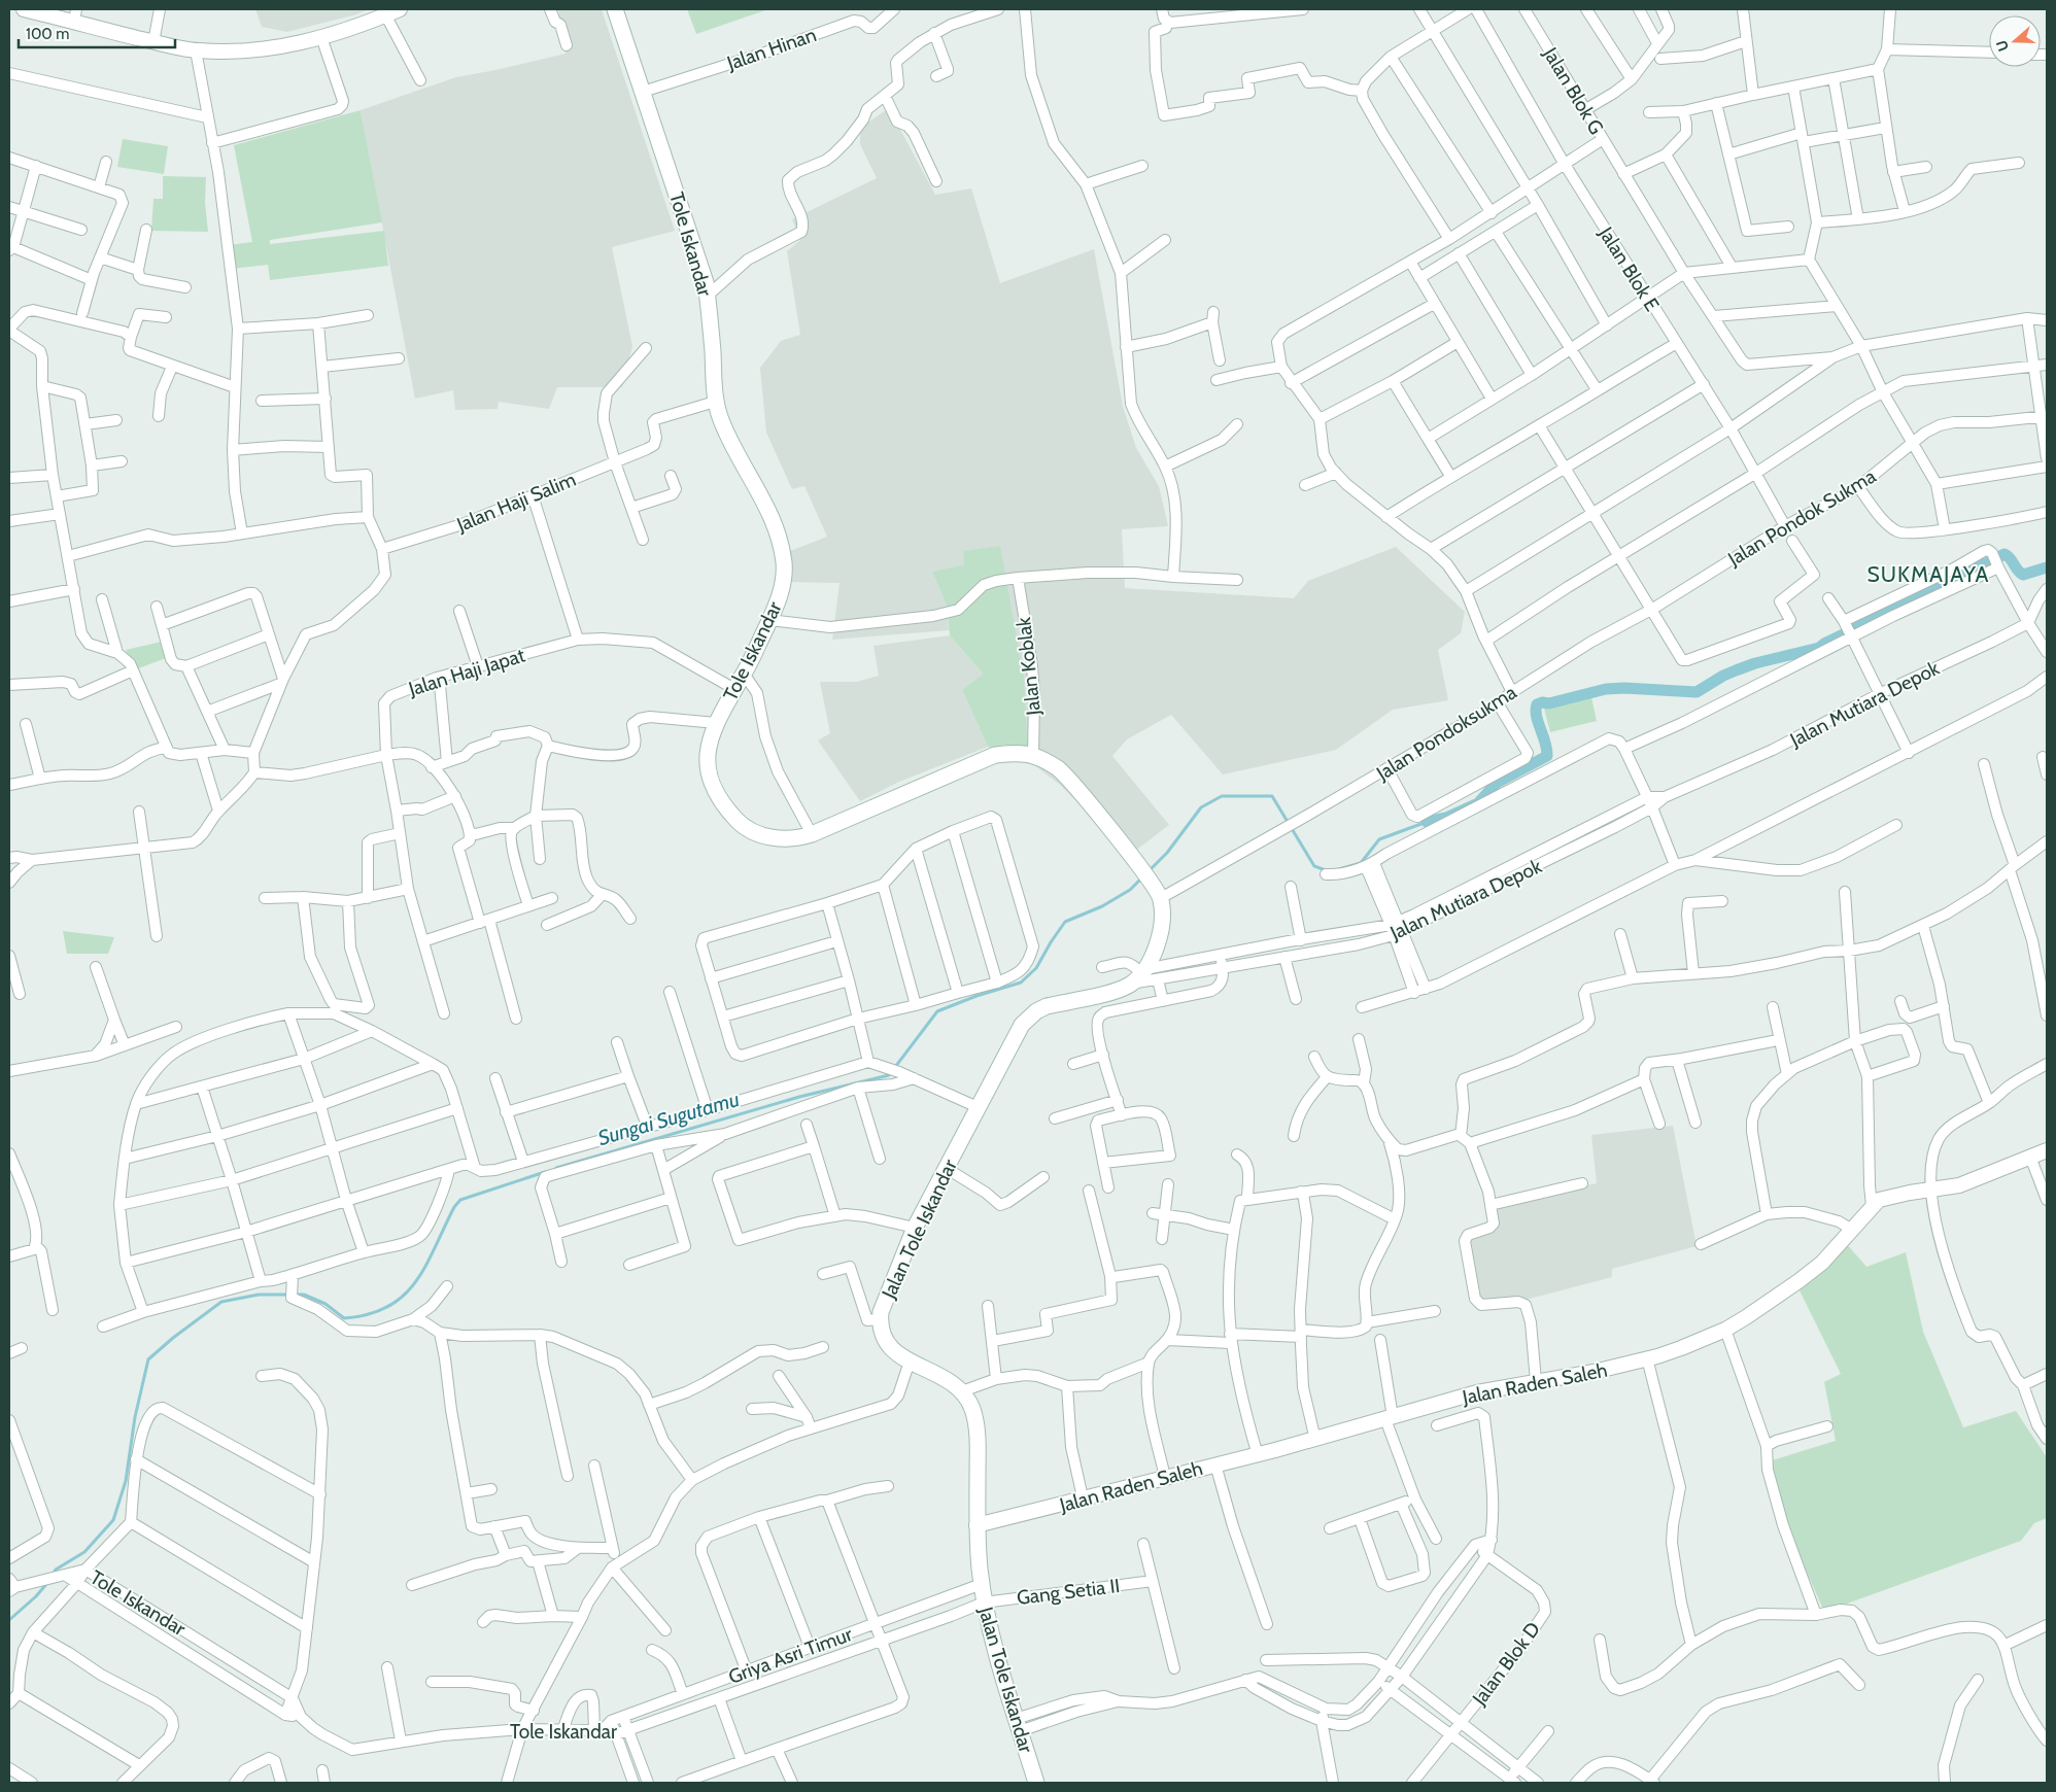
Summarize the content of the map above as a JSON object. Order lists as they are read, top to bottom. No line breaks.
{"streets":{"main road":["Tole Iskandar","Jalan Tole Iskandar"],"street":["Jalan Hinan","Jalan Blok G","Jalan Blok E","Jalan Haji Salim","Jalan Pondok Sukma","Jalan Koblak","Jalan Haji Japat","Jalan Mutiara Depok","Jalan Pondoksukma","Jalan Raden Saleh","Gang Setia II","Griya Asri Timur","Jalan Blok D"]},"crossings":[["Jalan Hinan","Tole Iskandar"],["Tole Iskandar","Jalan Haji Salim"],["Tole Iskandar","Jalan Koblak"],["Tole Iskandar","Jalan Haji Japat"],["Tole Iskandar","Jalan Pondoksukma"],["Tole Iskandar","Jalan Tole Iskandar"],["Tole Iskandar","Gang Setia II"],["Tole Iskandar","Griya Asri Timur"],["Jalan Blok E","Jalan Pondok Sukma"],["Jalan Pondok Sukma","Jalan Pondoksukma"],["Jalan Mutiara Depok","Jalan Tole Iskandar"],["Jalan Tole Iskandar","Jalan Raden Saleh"],["Jalan Tole Iskandar","Gang Setia II"],["Jalan Tole Iskandar","Griya Asri Timur"]],"districts":["SUKMAJAYA"],"water":["Sungai Sugutamu"],"scale_bar":"100 m","north":"left"}
